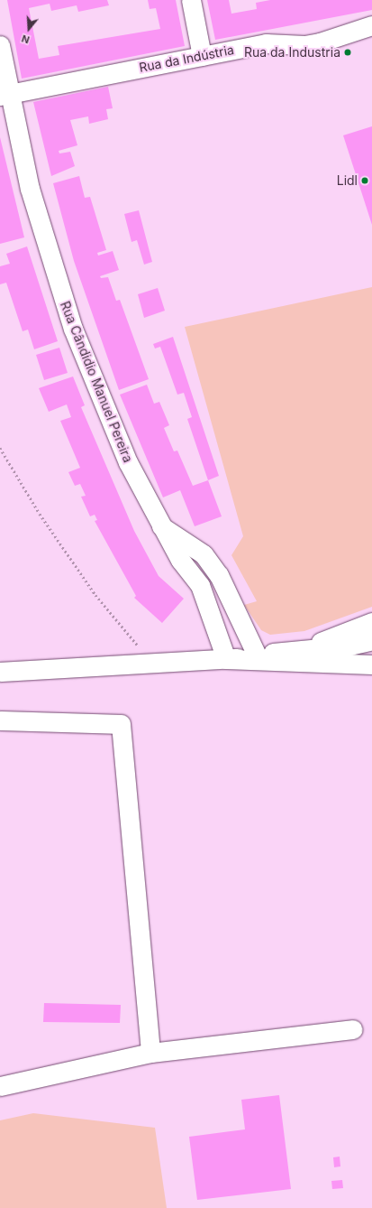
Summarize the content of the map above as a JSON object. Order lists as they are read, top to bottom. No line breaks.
{"streets":{"street":["Rua da Indústria","Rua Cândidio Manuel Pereira"]},"crossings":[["Rua da Indústria","Rua Cândidio Manuel Pereira"]],"places":["Rua da Industria","Lidl"],"north":"bottom"}
